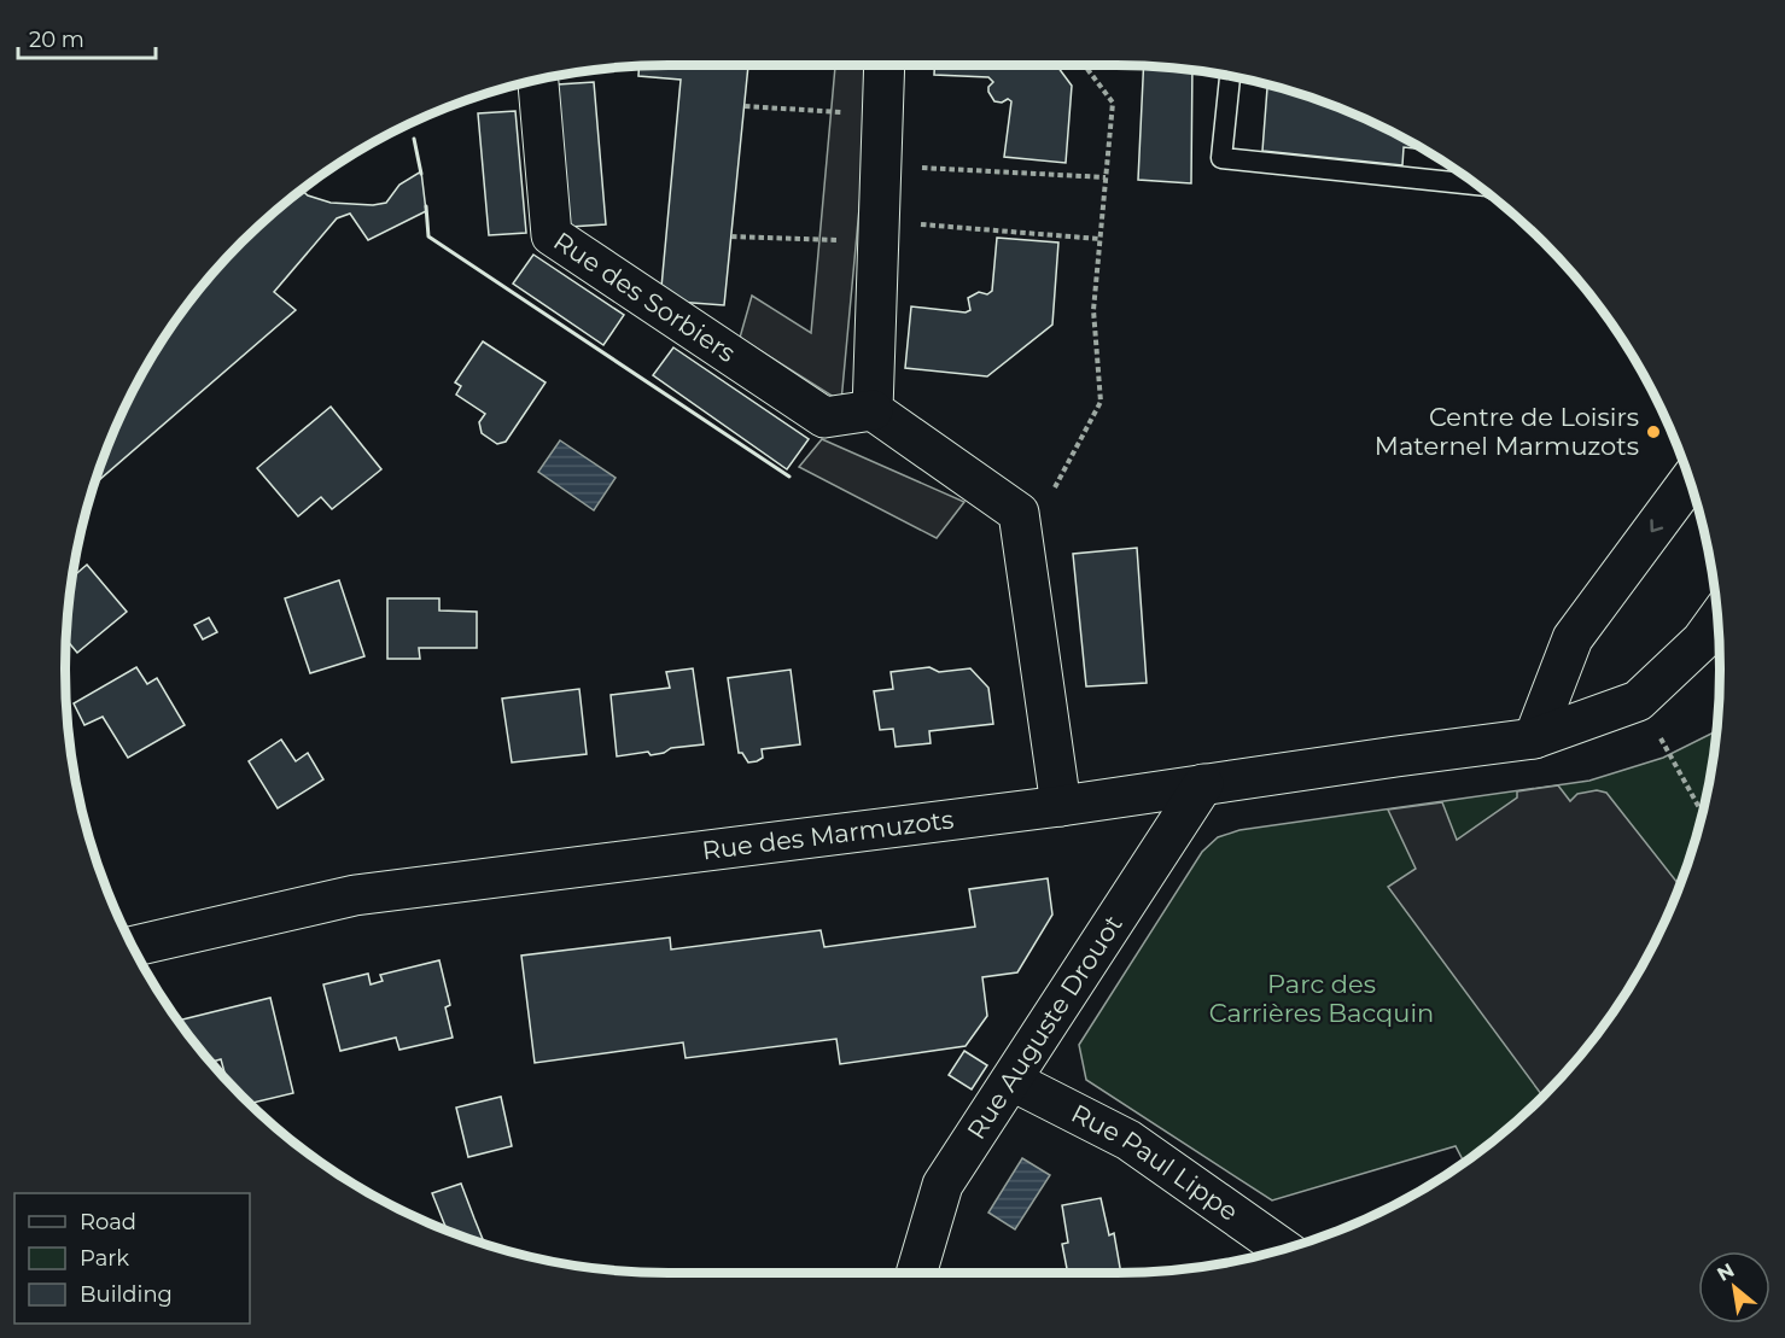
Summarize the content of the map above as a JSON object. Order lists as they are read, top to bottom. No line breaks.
{"streets":{"street":["Rue des Sorbiers","Rue des Marmuzots","Rue Auguste Drouot","Rue Paul Lippe"]},"crossings":[["Rue des Marmuzots","Rue Auguste Drouot"],["Rue Auguste Drouot","Rue Paul Lippe"]],"parks":["Parc des Carrières Bacquin"],"places":["Centre de Loisirs Maternel Marmuzots"],"legend":["Road","Park","Building"],"scale_bar":"20 m","north":"top left"}
